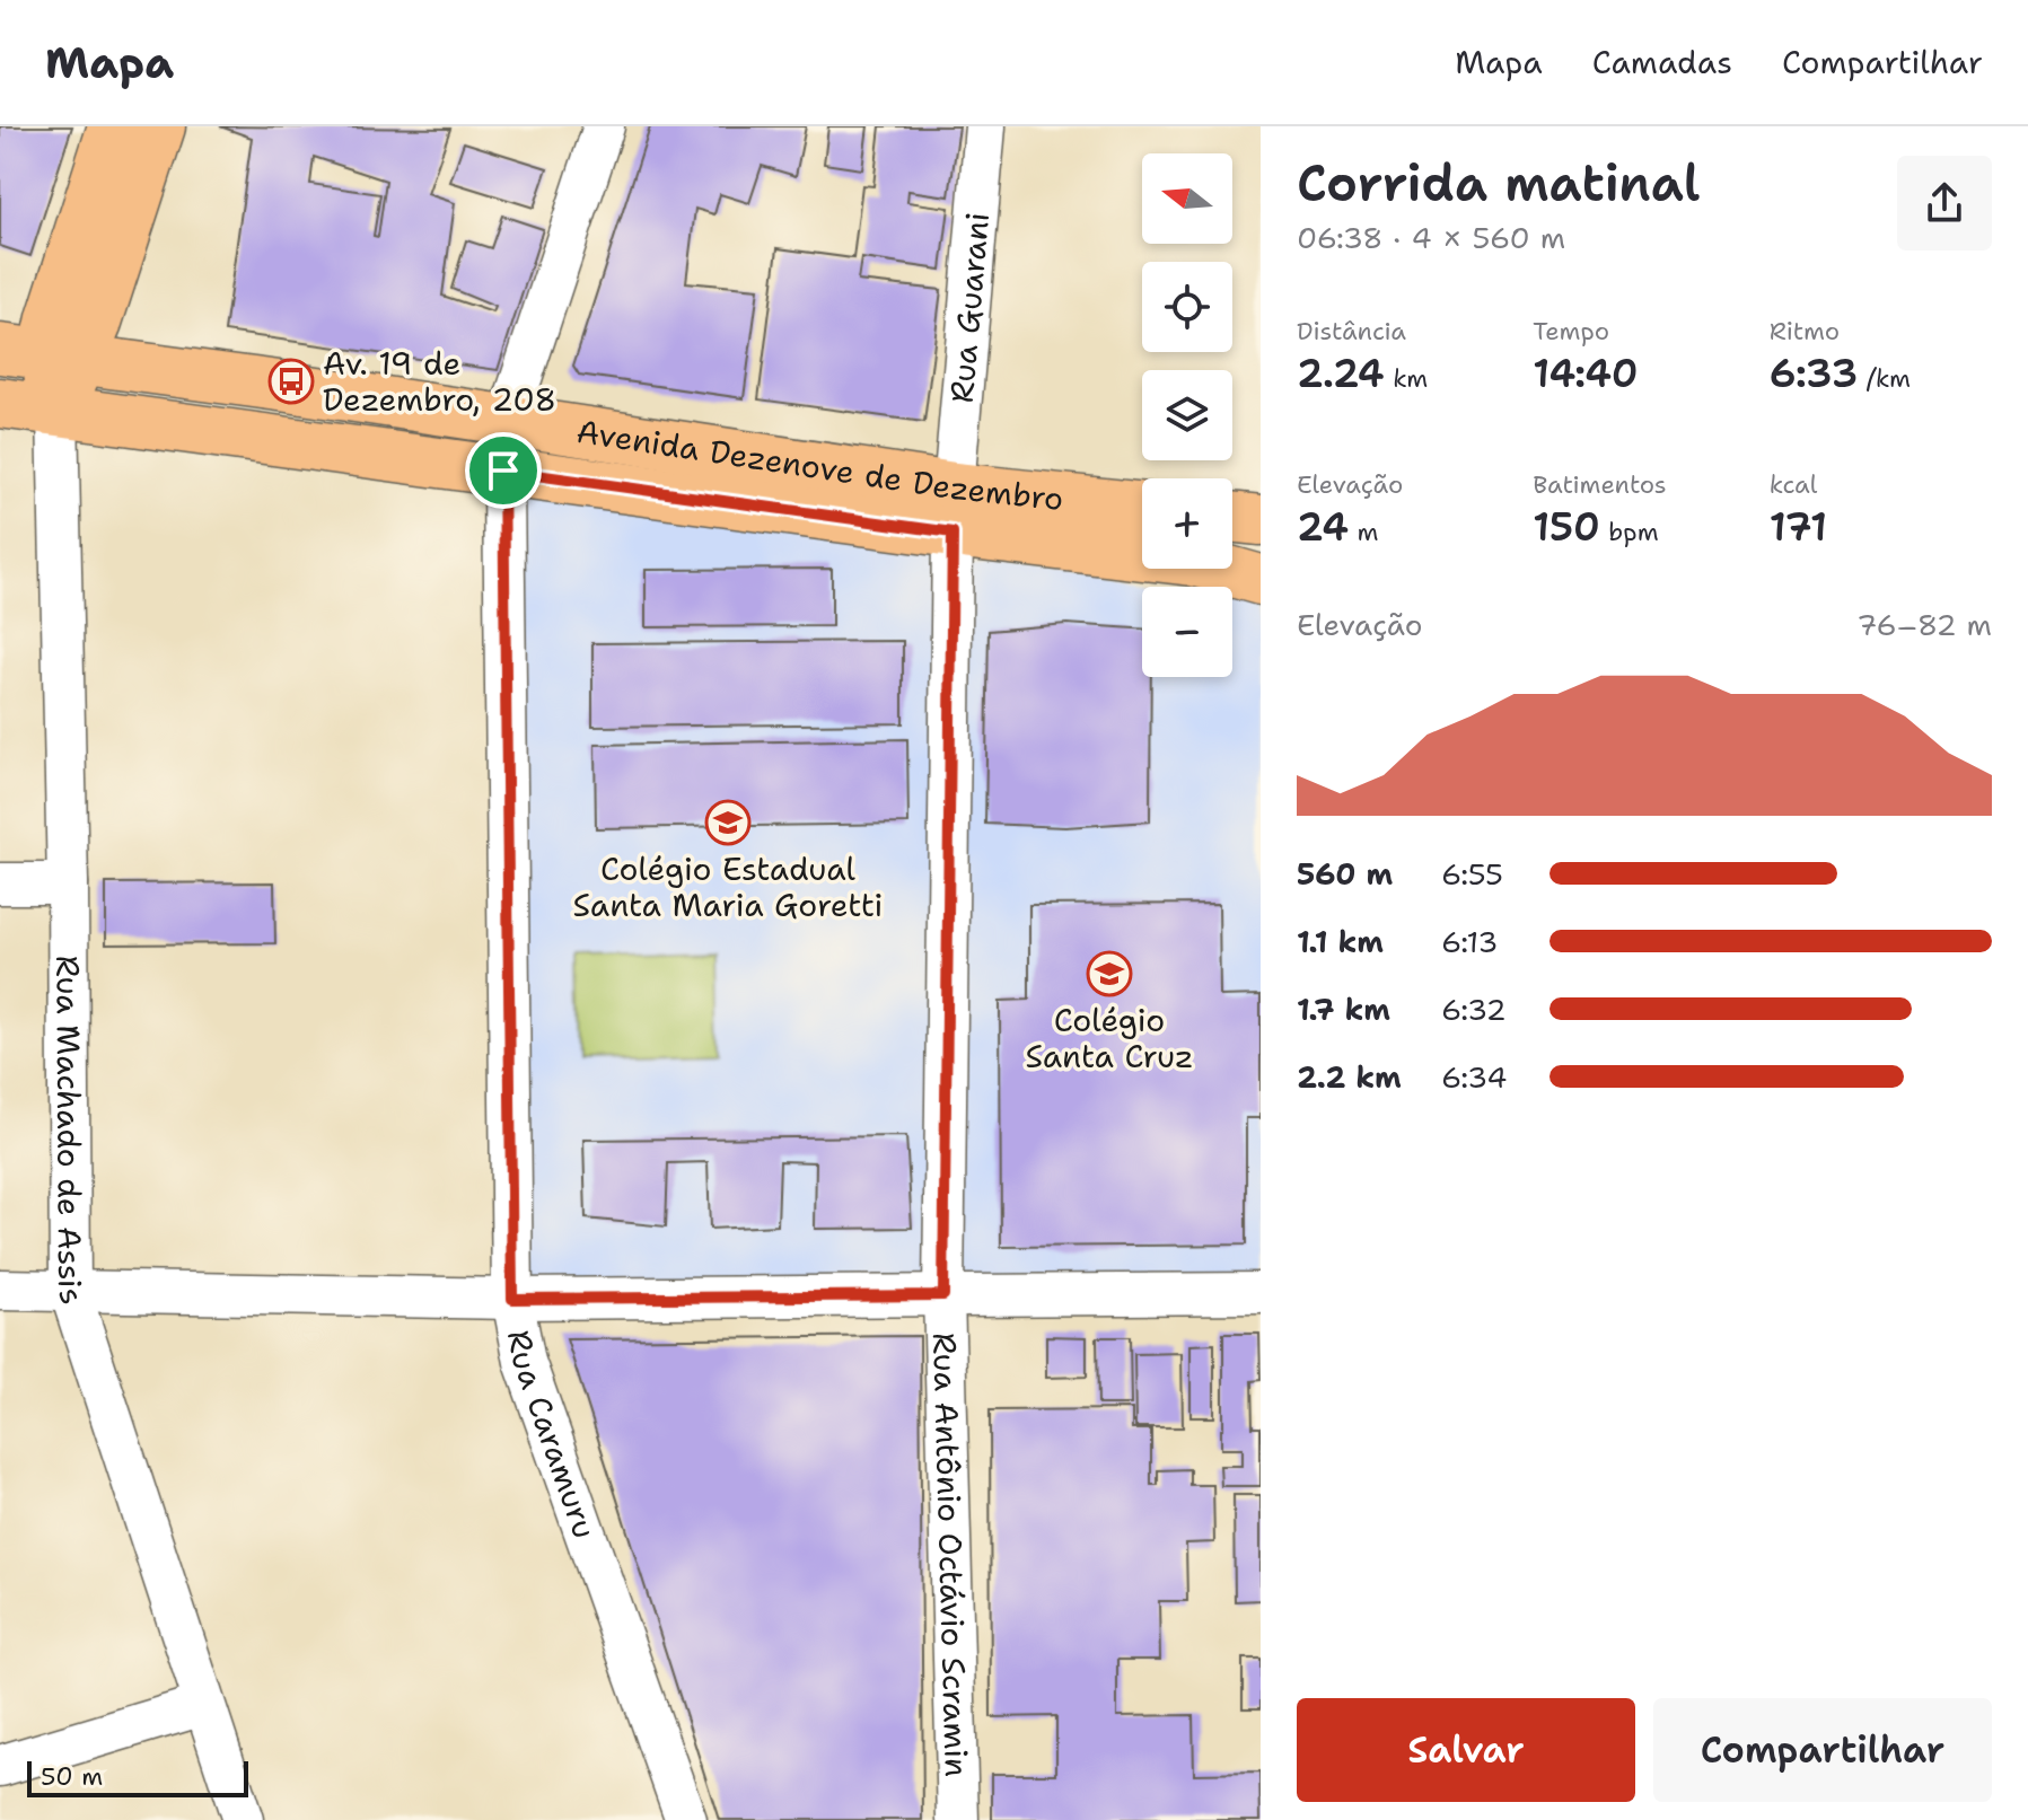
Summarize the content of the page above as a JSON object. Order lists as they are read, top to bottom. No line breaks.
{"streets":{"main road":["Avenida Dezenove de Dezembro"],"street":["Rua Guarani","Rua Machado de Assis","Rua Caramuru","Rua Antônio Octávio Scramin"]},"crossings":[["Rua Guarani","Avenida Dezenove de Dezembro"],["Rua Guarani","Rua Antônio Octávio Scramin"],["Avenida Dezenove de Dezembro","Rua Machado de Assis"],["Avenida Dezenove de Dezembro","Rua Caramuru"],["Avenida Dezenove de Dezembro","Rua Antônio Octávio Scramin"]],"places":{"bus stop":["Av. 19 de Dezembro, 208"],"school or university":["Colégio Estadual Santa Maria Goretti","Colégio Santa Cruz"]},"scale_bar":"50 m","north":"left","page":{"header":"Mapa","nav":["Mapa","Camadas","Compartilhar"],"heading":["Corrida matinal","06:38 · 4 × 560 m"],"map_buttons":["+","−"],"stats":[["Distância","2.24 km"],["Tempo","14:40"],["Ritmo","6:33 /km"],["Elevação","24 m"],["Batimentos","150 bpm"],["kcal","171"]],"chart":["Elevação","76–82 m"],"list":[{"name":"560 m","note":"6:55"},{"name":"1.1 km","note":"6:13"},{"name":"1.7 km","note":"6:32"},{"name":"2.2 km","note":"6:34"}],"buttons":["Salvar","Compartilhar"],"scale":"50 m"}}
